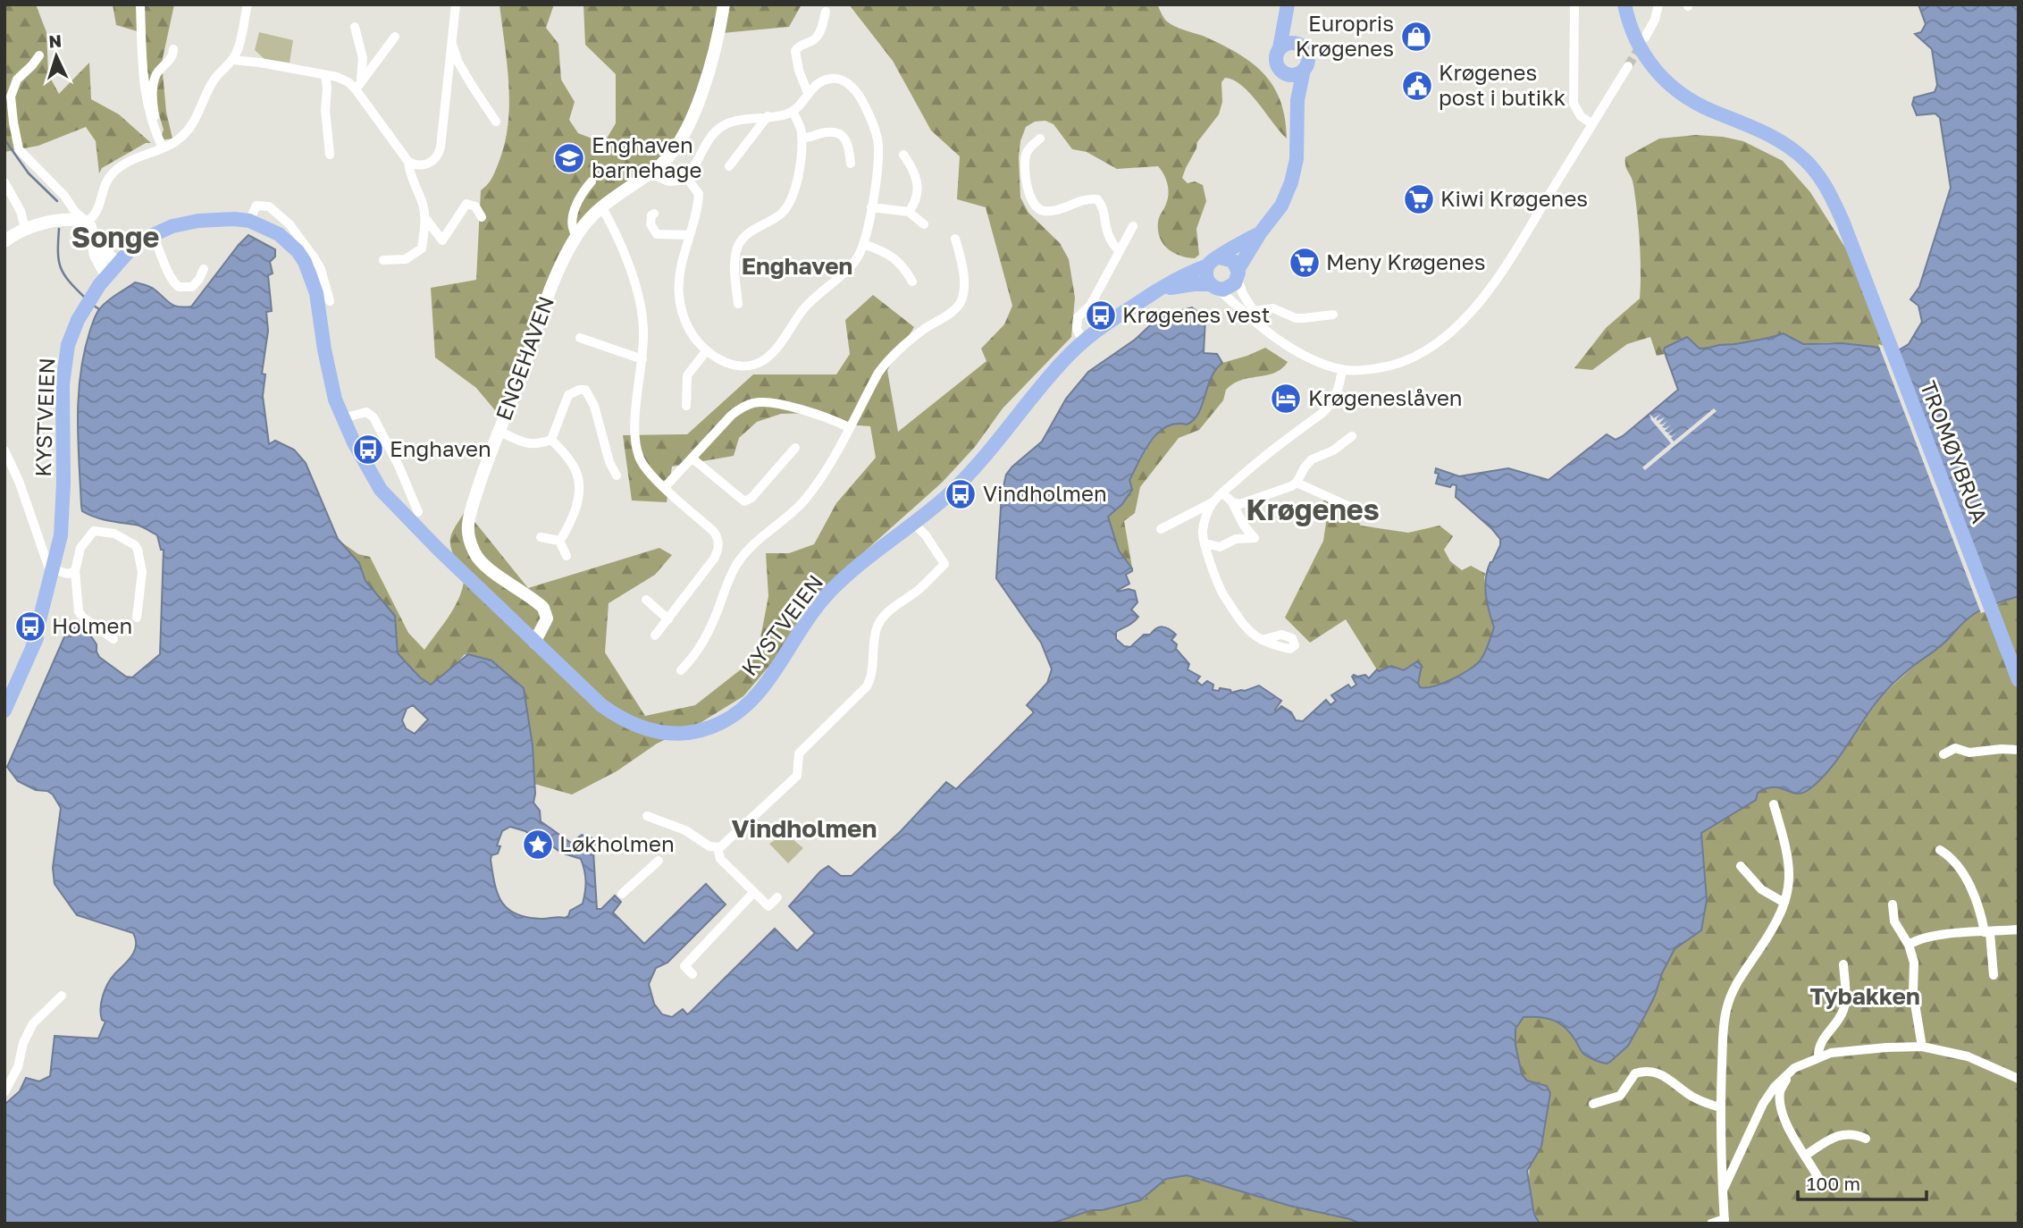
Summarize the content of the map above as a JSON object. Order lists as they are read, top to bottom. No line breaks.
{"streets":{"main road":["KYSTVEIEN","TROMØYBRUA"],"street":["ENGEHAVEN"]},"crossings":[["ENGEHAVEN","KYSTVEIEN"]],"districts":["Songe","Enghaven","Krøgenes","Vindholmen","Tybakken"],"places":{"shop":["Europris Krøgenes"],"public building":["Krøgenes post i butikk"],"school or university":["Enghaven barnehage"],"supermarket":["Kiwi Krøgenes","Meny Krøgenes"],"bus stop":["Krøgenes vest","Enghaven","Vindholmen","Holmen"],"hotel":["Krøgeneslåven"],"place":["Løkholmen"]},"scale_bar":"100 m","north":"top"}
